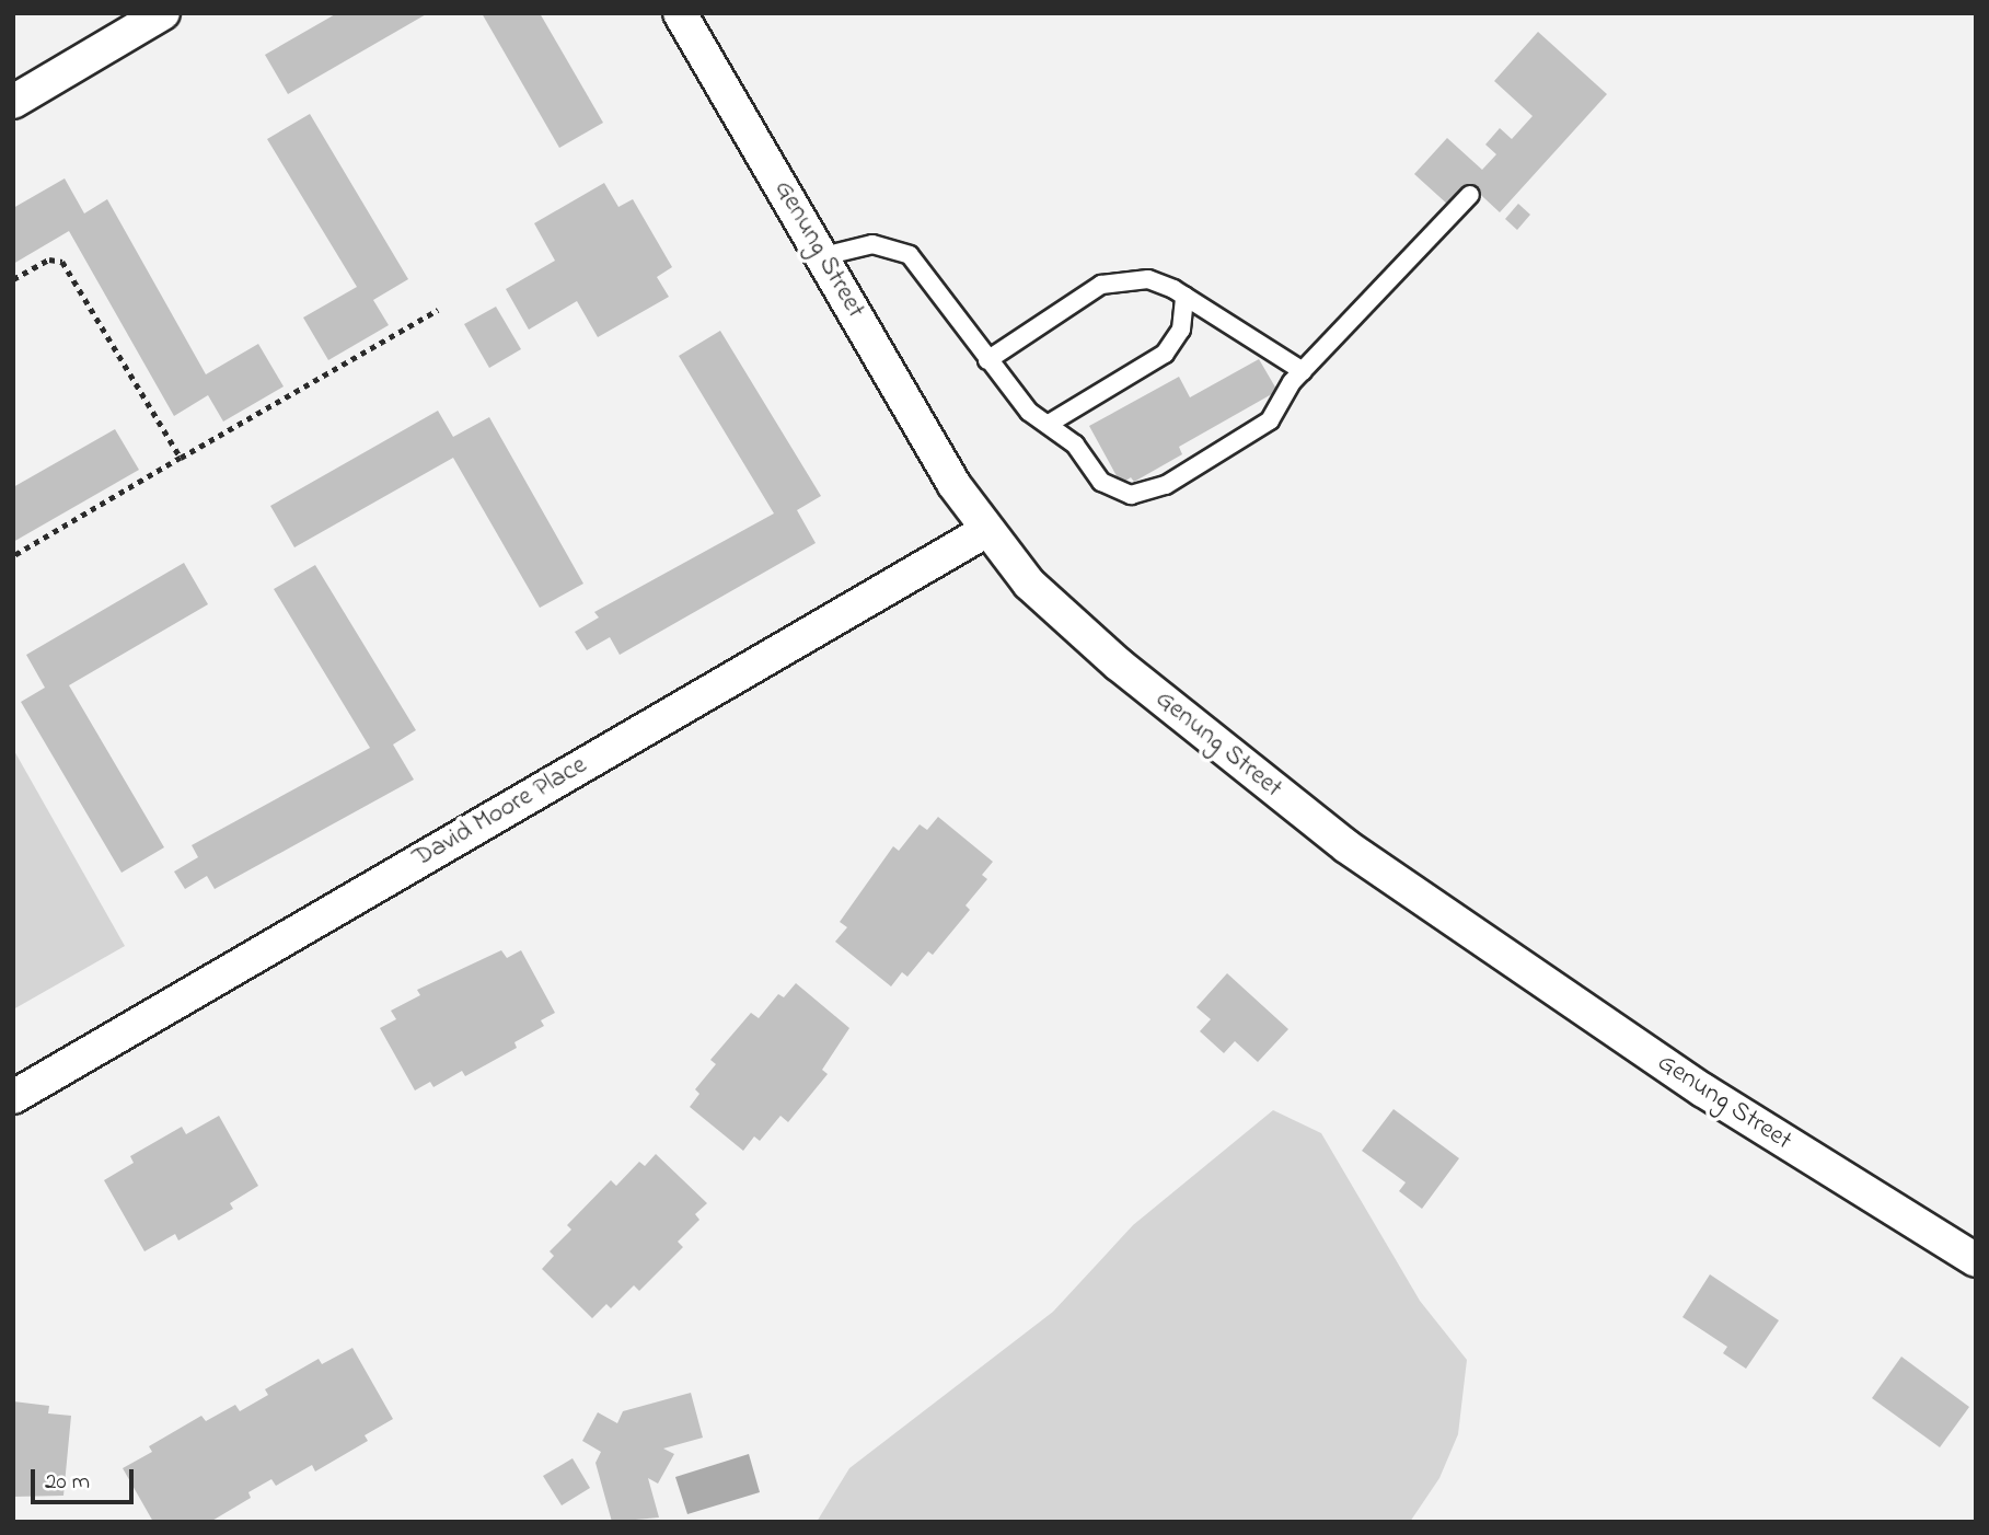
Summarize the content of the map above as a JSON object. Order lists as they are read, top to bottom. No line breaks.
{"streets":{"street":["Genung Street","David Moore Place"]},"crossings":[["Genung Street","David Moore Place"]],"scale_bar":"20 m"}
